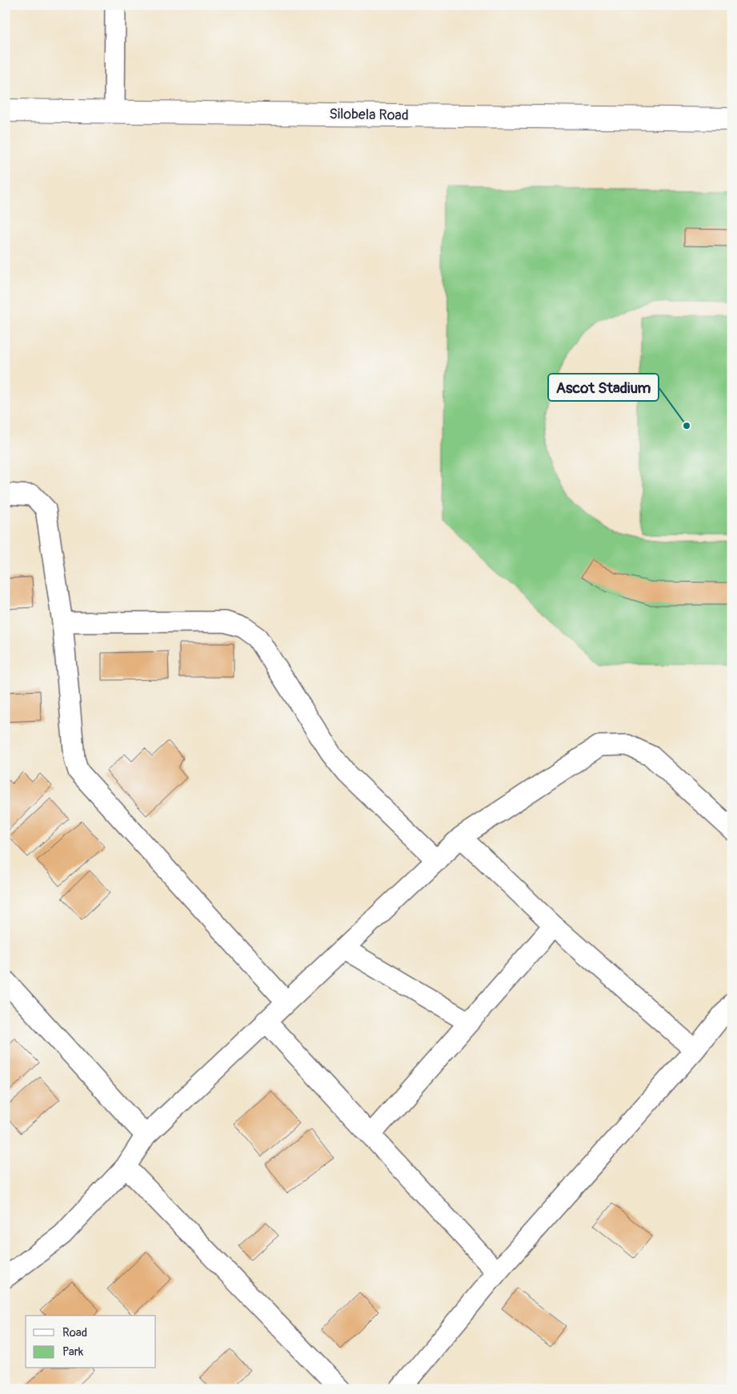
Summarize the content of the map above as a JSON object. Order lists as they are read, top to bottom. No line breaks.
{"streets":{"street":["Silobela Road"]},"places":["Ascot Stadium"],"legend":["Road","Park"]}
